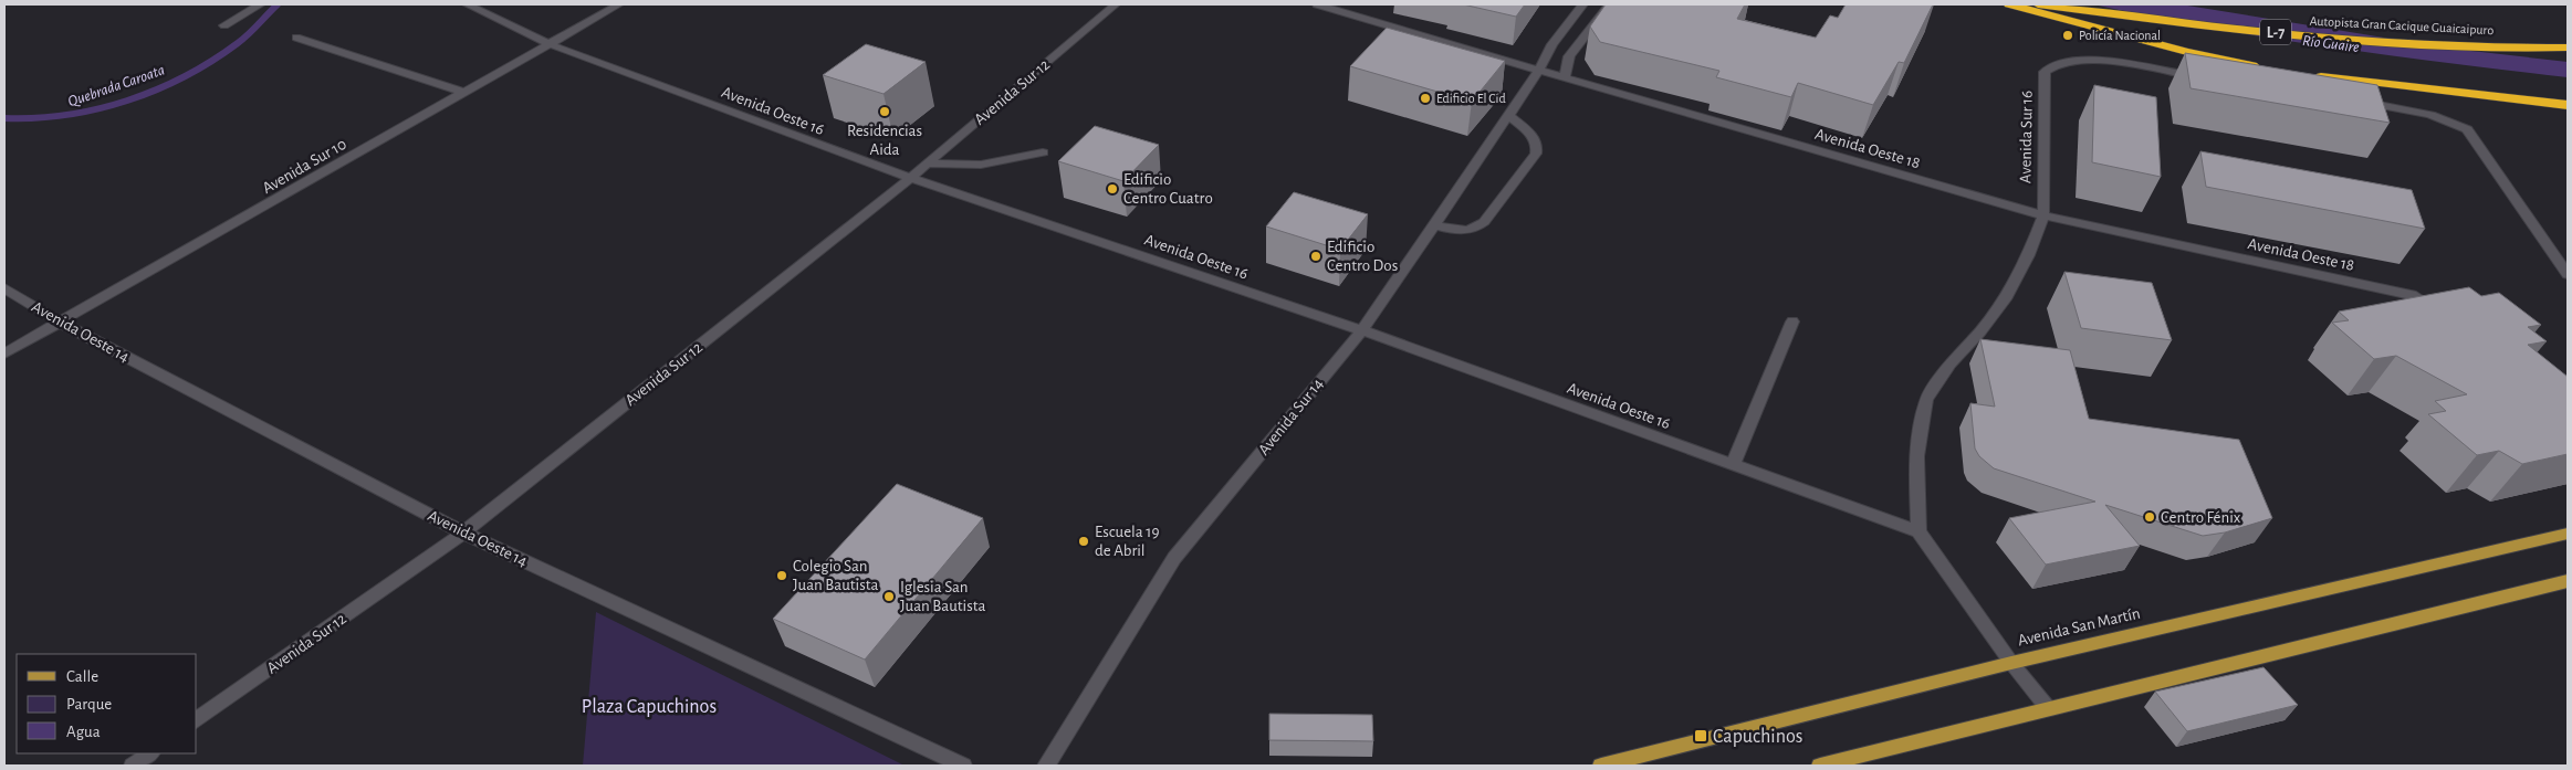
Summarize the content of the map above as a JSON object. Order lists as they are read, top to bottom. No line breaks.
{"streets":{"highway":["Autopista Gran Cacique Guaicaipuro","L-7"],"main road":["Avenida San Martín"],"street":["Avenida Sur 12","Avenida Oeste 16","Avenida Sur 16","Avenida Oeste 18","Avenida Sur 10","Avenida Oeste 14","Avenida Sur 14"]},"crossings":[["Avenida Sur 12","Avenida Oeste 16"],["Avenida Sur 12","Avenida Oeste 14"],["Avenida Oeste 16","Avenida Sur 16"],["Avenida Oeste 16","Avenida Sur 10"],["Avenida Oeste 16","Avenida Sur 14"],["Avenida Sur 16","Avenida Oeste 18"],["Avenida Oeste 18","Avenida Sur 14"],["Avenida Sur 10","Avenida Oeste 14"]],"water":["Río Guaire","Quebrada Caroata"],"parks":["Plaza Capuchinos"],"places":{"other":["Policía Nacional","Edificio El Cid","Residencias Aida","Edificio Centro Cuatro","Edificio Centro Dos","Centro Fénix","Escuela 19 de Abril","Colegio San Juan Bautista","Iglesia San Juan Bautista"],"transit":["Capuchinos"]},"legend":["Calle","Parque","Agua"]}
